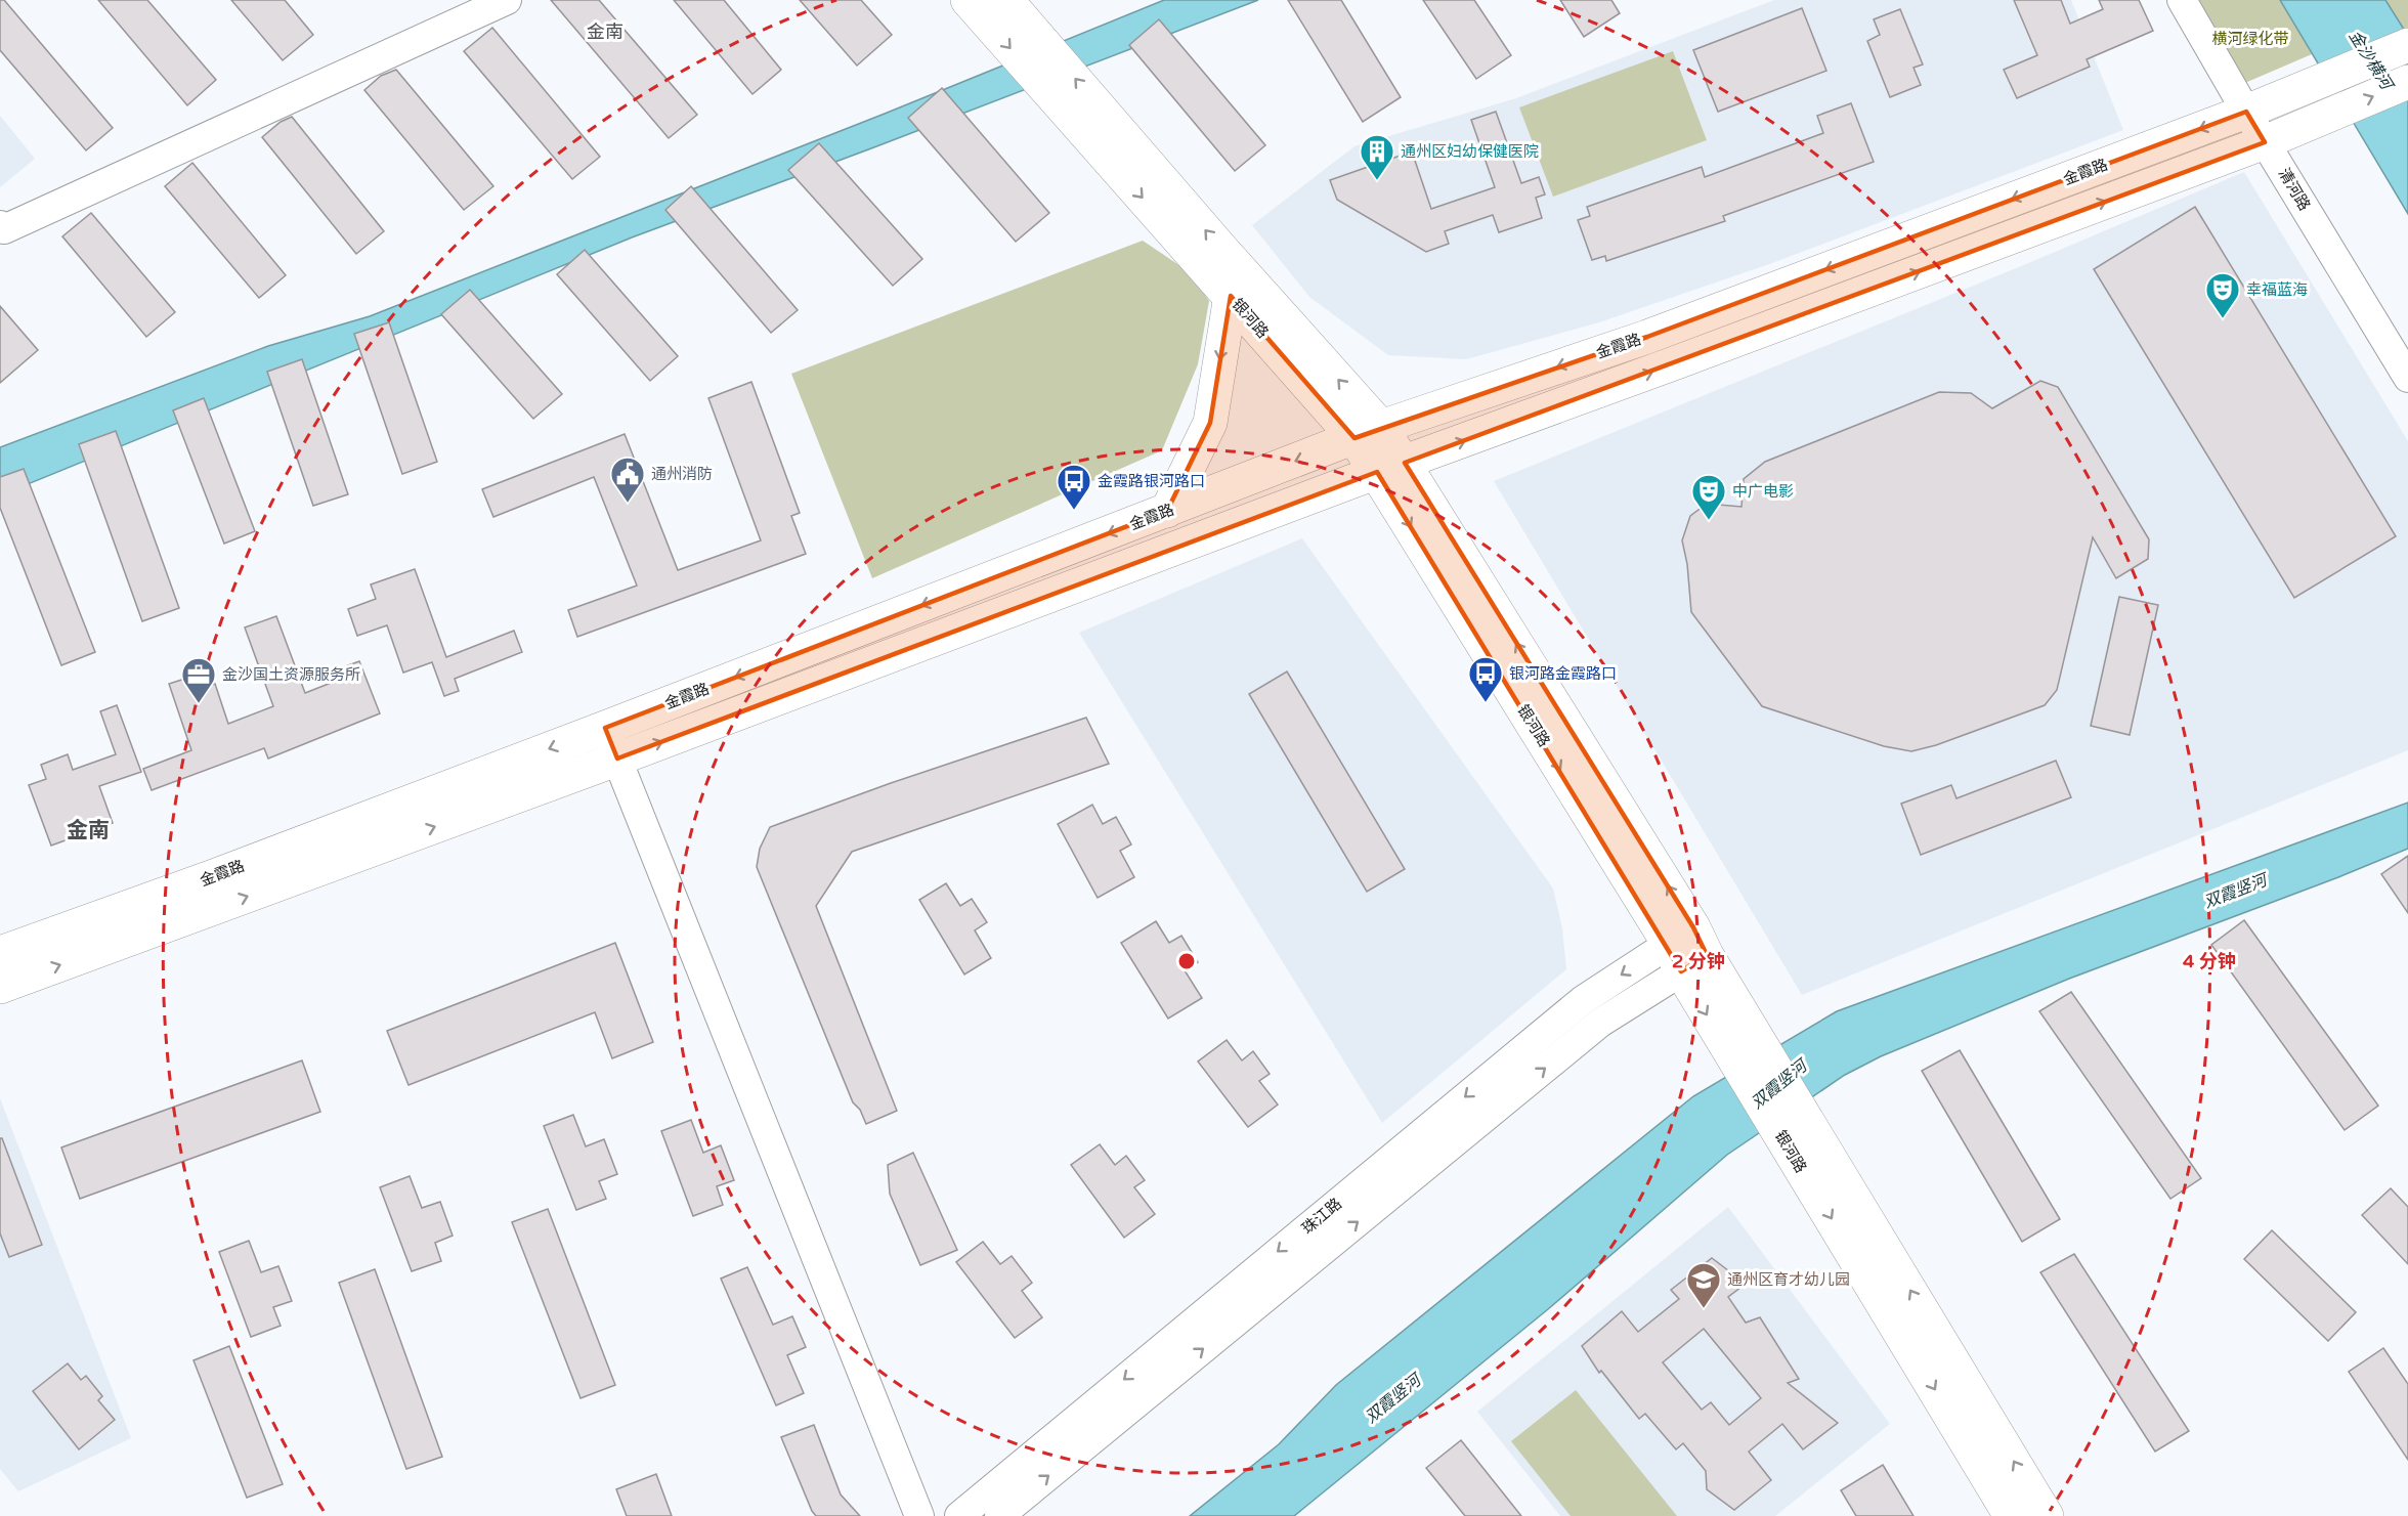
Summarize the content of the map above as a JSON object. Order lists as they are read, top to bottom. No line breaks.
{"streets":{"main road":["金霞路","银河路"],"street":["清河路","珠江路"]},"crossings":[["金霞路","清河路"],["金霞路","银河路"],["银河路","珠江路"]],"districts":["金南","金南"],"water":["金沙横河","双霞竖河"],"parks":["横河绿化带"],"places":{"building":["通州区妇幼保健医院"],"theatre":["幸福蓝海","中广电影"],"public building":["通州消防"],"bus stop":["金霞路银河路口","银河路金霞路口"],"office":["金沙国土资源服务所"],"school or university":["通州区育才幼儿园"]},"rings":["2 分钟","4 分钟"]}
